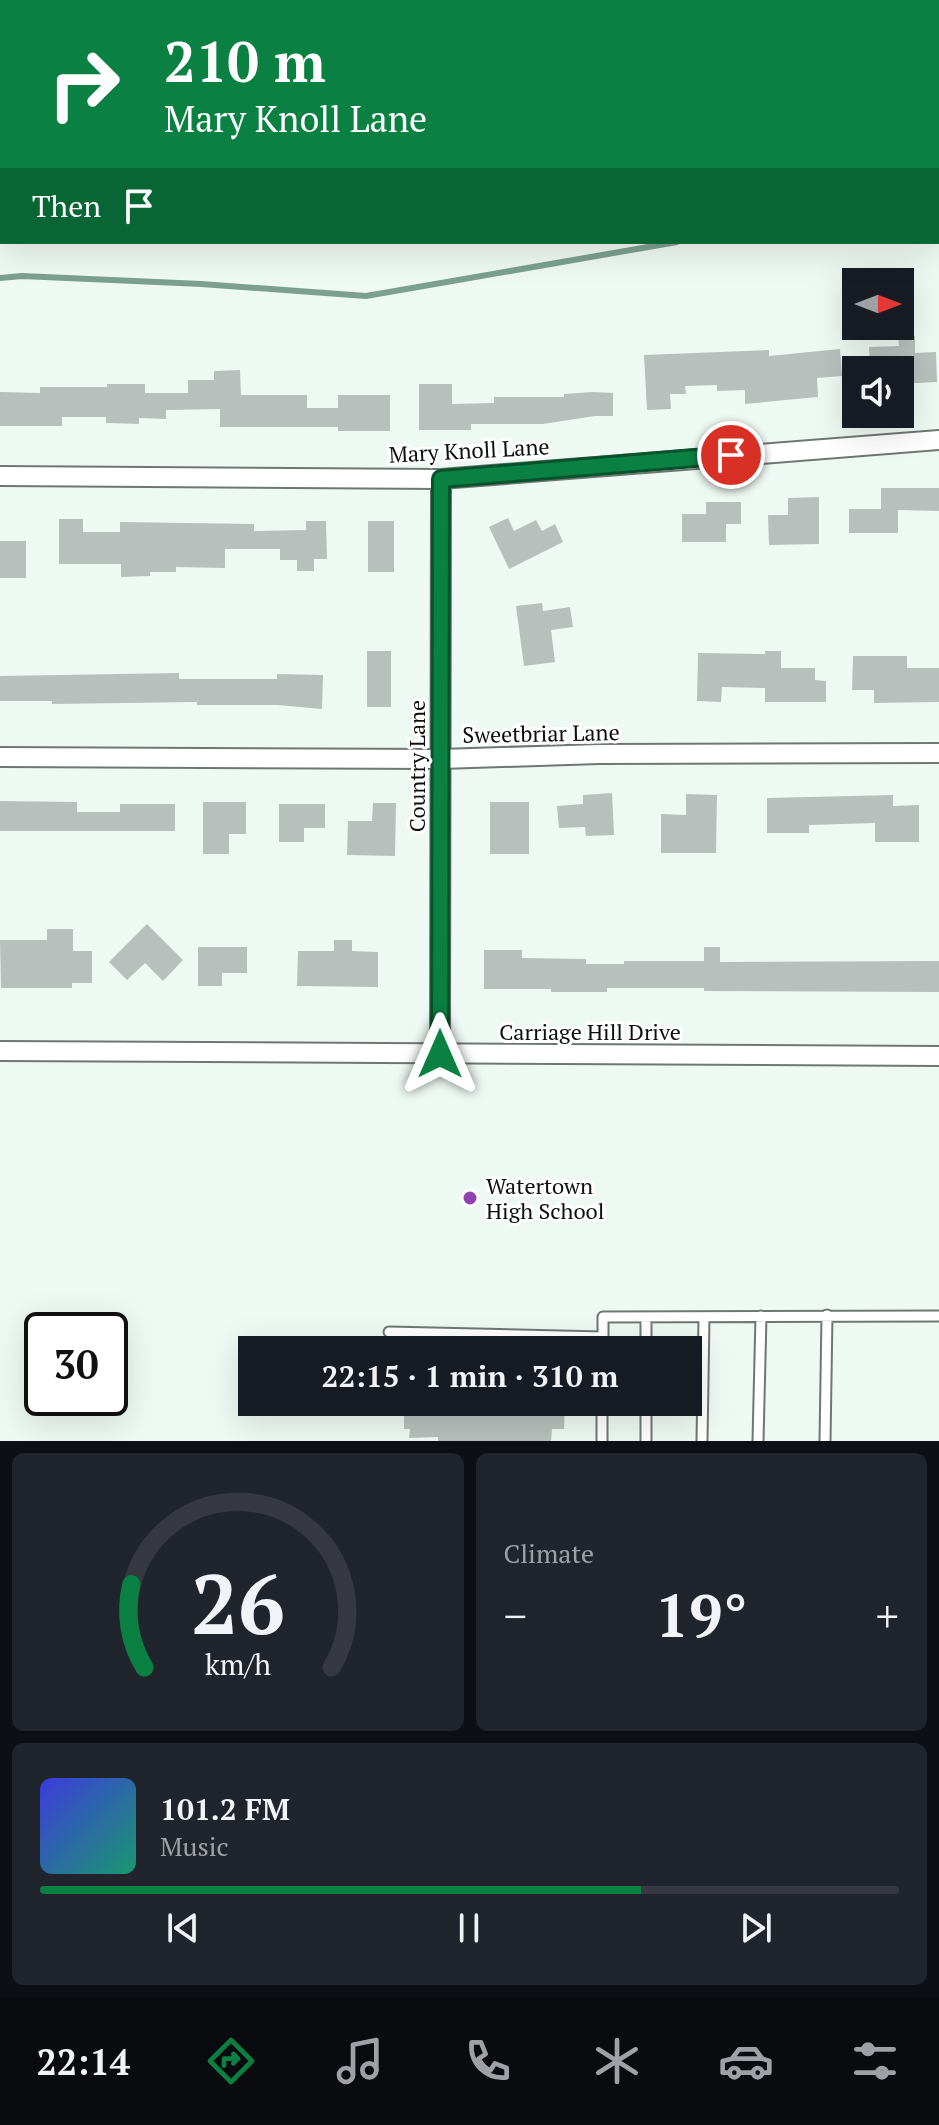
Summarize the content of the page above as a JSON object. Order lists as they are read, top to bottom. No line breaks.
{"streets":{"street":["Mary Knoll Lane","Sweetbriar Lane","Country Lane","Carriage Hill Drive"]},"crossings":[["Mary Knoll Lane","Country Lane"],["Sweetbriar Lane","Country Lane"],["Country Lane","Carriage Hill Drive"]],"places":["Watertown High School"],"north":"right","page":{"turn":["210 m","Mary Knoll Lane"],"then":"Then","limit":"30","trip":"22:15 · 1 min · 310 m","tile":"Climate","heat":["−","19°","+"],"song":["101.2 FM","Music"],"tabs":"22:14","gauge":["26","km/h"]}}
